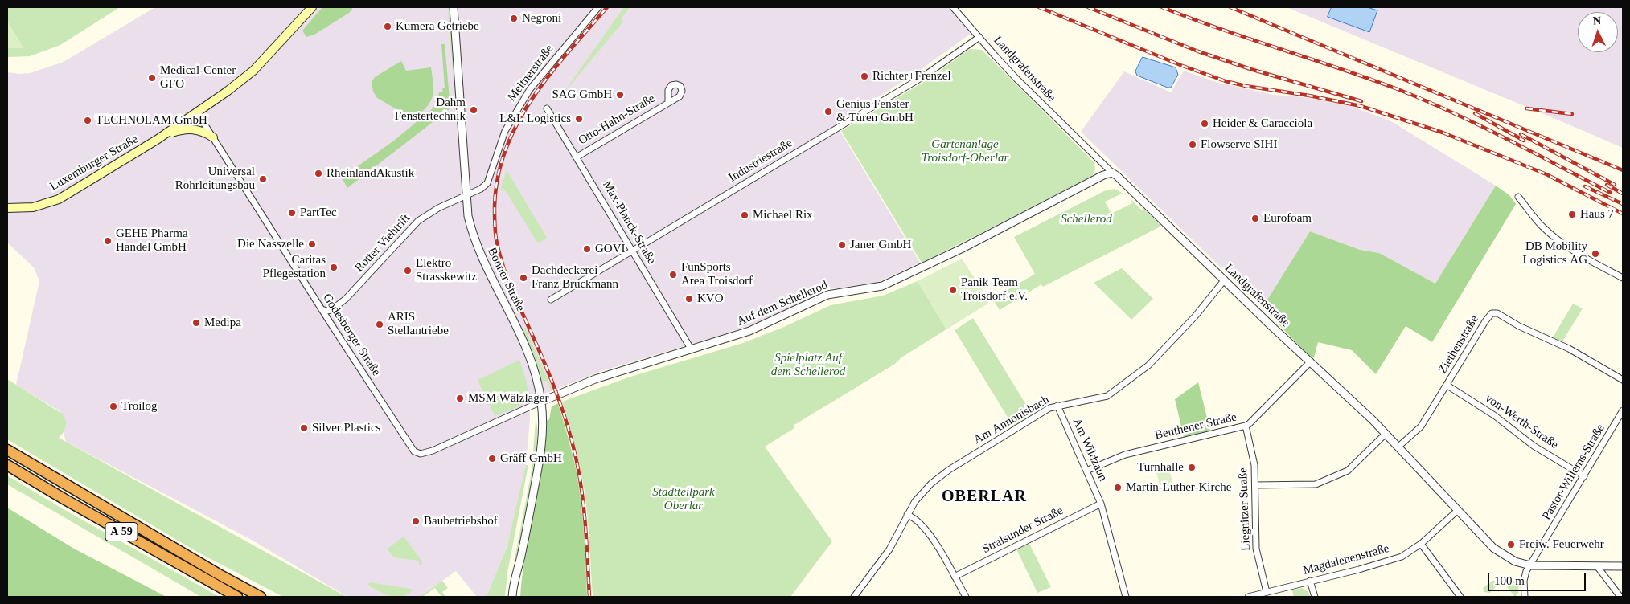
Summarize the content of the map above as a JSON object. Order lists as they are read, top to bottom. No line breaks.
{"streets":{"highway":["A 59"],"main road":["Luxemburger Straße"],"street":["Landgrafenstraße","Meitnerstraße","Otto-Hahn-Straße","Industriestraße","Max-Planck-Straße","Rotter Viehtrift","Bonner Straße","Auf dem Schellerod","Godesberger Straße","Ziethenstraße","Am Annonisbach","von-Werth-Straße","Beuthener Straße","Am Wildzaun","Pastor-Willems-Straße","Liegnitzer Straße","Stralsunder Straße","Magdalenenstraße"]},"crossings":[["Landgrafenstraße","Industriestraße"],["Landgrafenstraße","Auf dem Schellerod"],["Landgrafenstraße","Ziethenstraße"],["Landgrafenstraße","Am Annonisbach"],["Landgrafenstraße","Beuthener Straße"],["Landgrafenstraße","Pastor-Willems-Straße"],["Landgrafenstraße","Magdalenenstraße"],["Meitnerstraße","Rotter Viehtrift"],["Meitnerstraße","Bonner Straße"],["Otto-Hahn-Straße","Max-Planck-Straße"],["Industriestraße","Max-Planck-Straße"],["Luxemburger Straße","Godesberger Straße"],["Max-Planck-Straße","Auf dem Schellerod"],["Rotter Viehtrift","Bonner Straße"],["Rotter Viehtrift","Godesberger Straße"],["Bonner Straße","Auf dem Schellerod"],["Bonner Straße","Godesberger Straße"],["Auf dem Schellerod","Godesberger Straße"],["Ziethenstraße","von-Werth-Straße"],["Am Annonisbach","Am Wildzaun"],["von-Werth-Straße","Pastor-Willems-Straße"],["Beuthener Straße","Am Wildzaun"],["Beuthener Straße","Liegnitzer Straße"],["Am Wildzaun","Stralsunder Straße"],["Liegnitzer Straße","Magdalenenstraße"]],"districts":["OBERLAR"],"parks":["Gartenanlage Troisdorf-Oberlar","Schellerod","Spielplatz Auf dem Schellerod","Stadtteilpark Oberlar"],"places":["Negroni","Kumera Getriebe","Richter+Frenzel","Medical-Center GFO","SAG GmbH","Dahm Fenstertechnik","Genius Fenster & Türen GmbH","L&L Logistics","TECHNOLAM GmbH","Heider & Caracciola","Flowserve SIHI","RheinlandAkustik","Universal Rohrleitungsbau","PartTec","Haus 7","Michael Rix","Eurofoam","GEHE Pharma Handel GmbH","Die Nasszelle","Janer GmbH","GOVI","DB Mobility Logistics AG","Caritas Pflegestation","Elektro Strasskewitz","FunSports Area Troisdorf","Dachdeckerei Franz Bruckmann","Panik Team Troisdorf e.V.","KVO","Medipa","ARIS Stellantriebe","MSM Wälzlager","Troilog","Silver Plastics","Gräff GmbH","Turnhalle","Martin-Luther-Kirche","Baubetriebshof","Freiw. Feuerwehr"],"scale_bar":"100 m","north":"top"}
